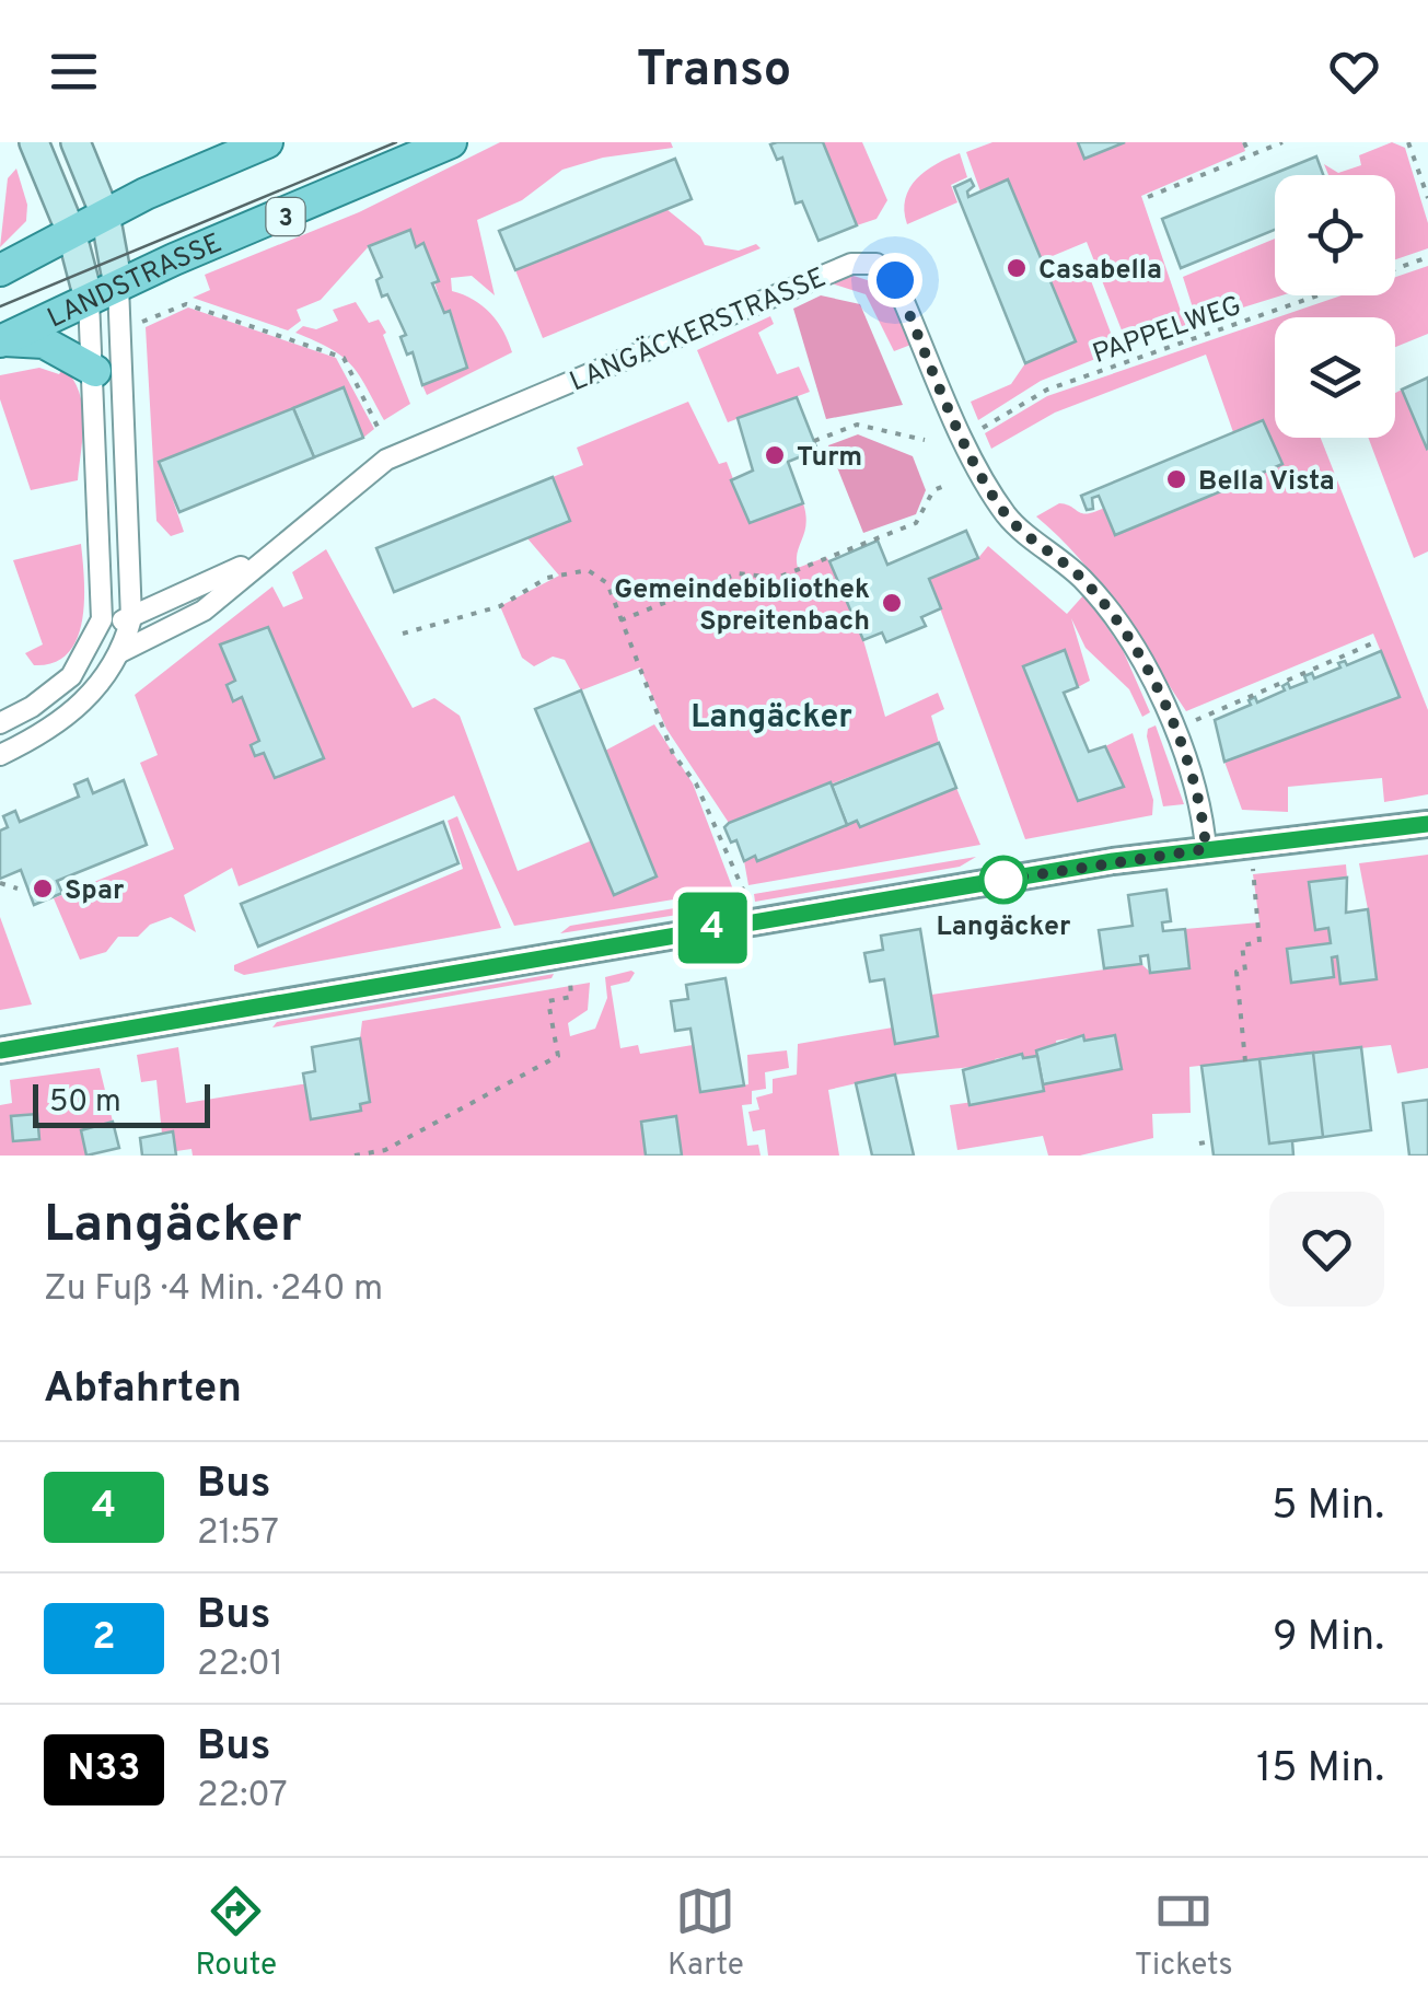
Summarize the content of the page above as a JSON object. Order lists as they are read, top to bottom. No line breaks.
{"streets":{"main road":["3","LANDSTRASSE"],"street":["LANGÄCKERSTRASSE"],"path":["PAPPELWEG"]},"districts":["Langäcker"],"places":["Casabella","Turm","Bella Vista","Gemeindebibliothek Spreitenbach","Langäcker","Spar"],"lines":["bus line 4"],"scale_bar":"50 m","page":{"header":"Transo","on_map":"4","scale":"50 m","heading":[["Langäcker","Zu Fuß · 4 Min. · 240 m"],"Abfahrten"],"list":[{"mark":"4","name":"Bus","note":"21:57","value":"5 Min."},{"mark":"2","name":"Bus","note":"22:01","value":"9 Min."},{"mark":"N33","name":"Bus","note":"22:07","value":"15 Min."}],"tabs":["Route","Karte","Tickets"]}}
